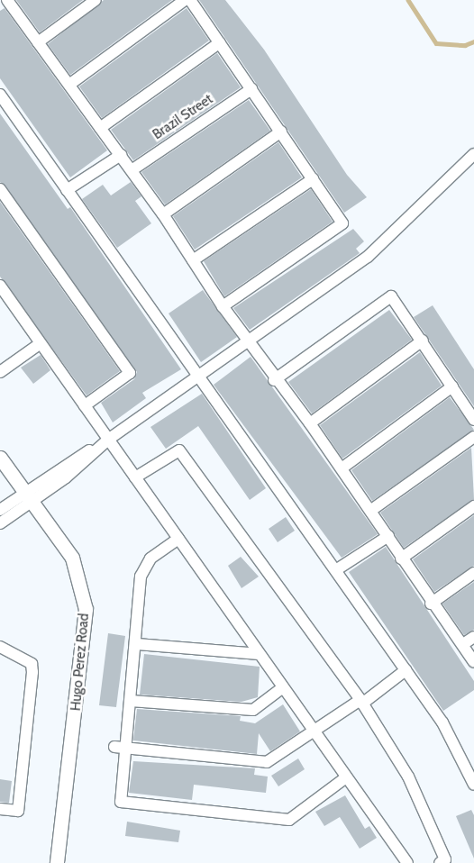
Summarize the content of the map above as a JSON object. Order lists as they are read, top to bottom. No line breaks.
{"streets":{"street":["Brazil Street","Hugo Perez Road"]}}
